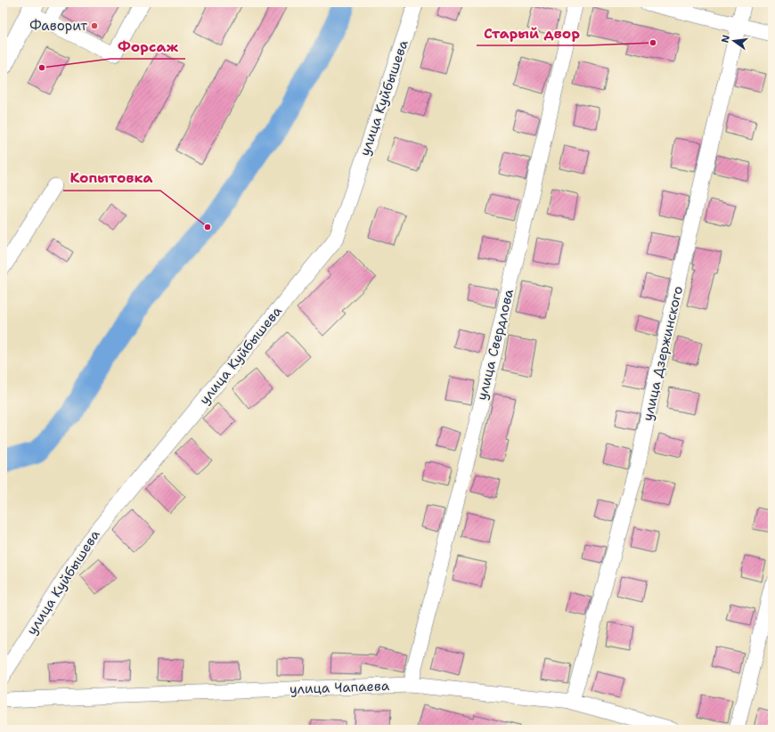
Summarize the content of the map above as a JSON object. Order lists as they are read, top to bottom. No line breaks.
{"streets":{"street":["улица Куйбышева","улица Свердлова","улица Дзержинского","улица Чапаева"]},"crossings":[["улица Свердлова","улица Чапаева"],["улица Дзержинского","улица Чапаева"]],"places":["Фаворит","Старый двор","Форсаж","Копытовка"],"north":"left"}
